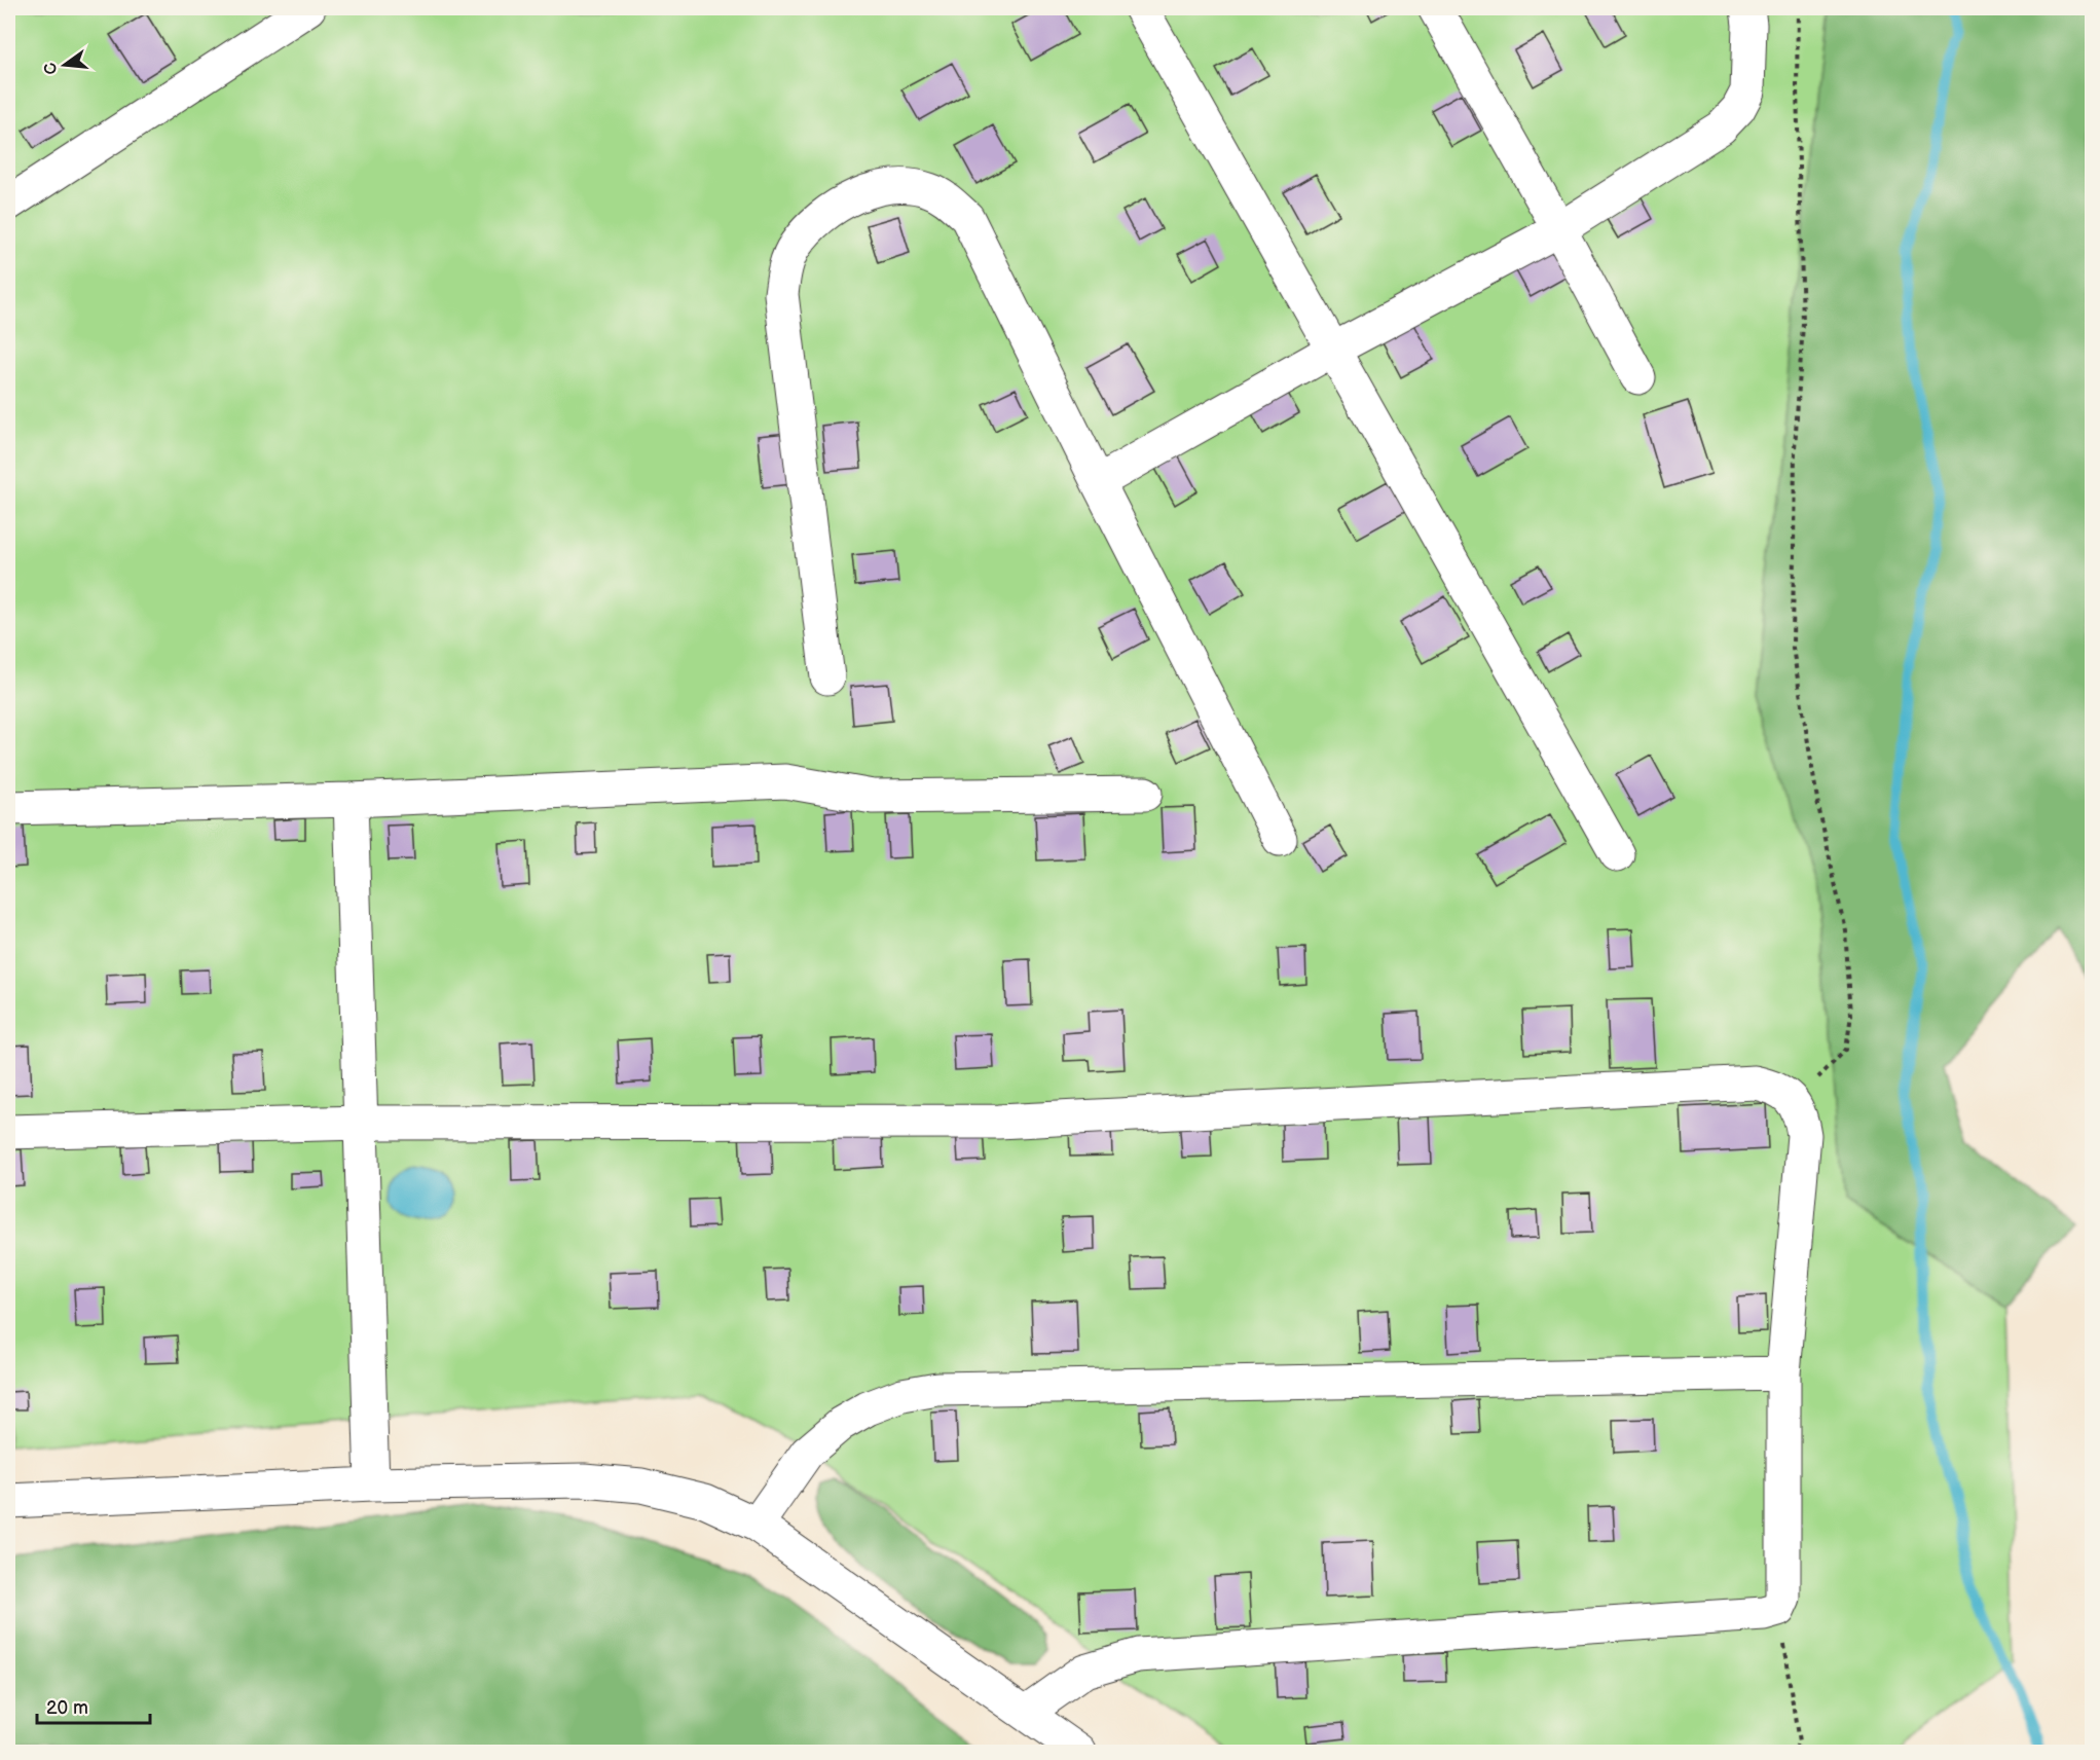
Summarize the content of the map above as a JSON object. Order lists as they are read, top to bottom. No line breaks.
{"scale_bar":"20 m","north":"left"}
